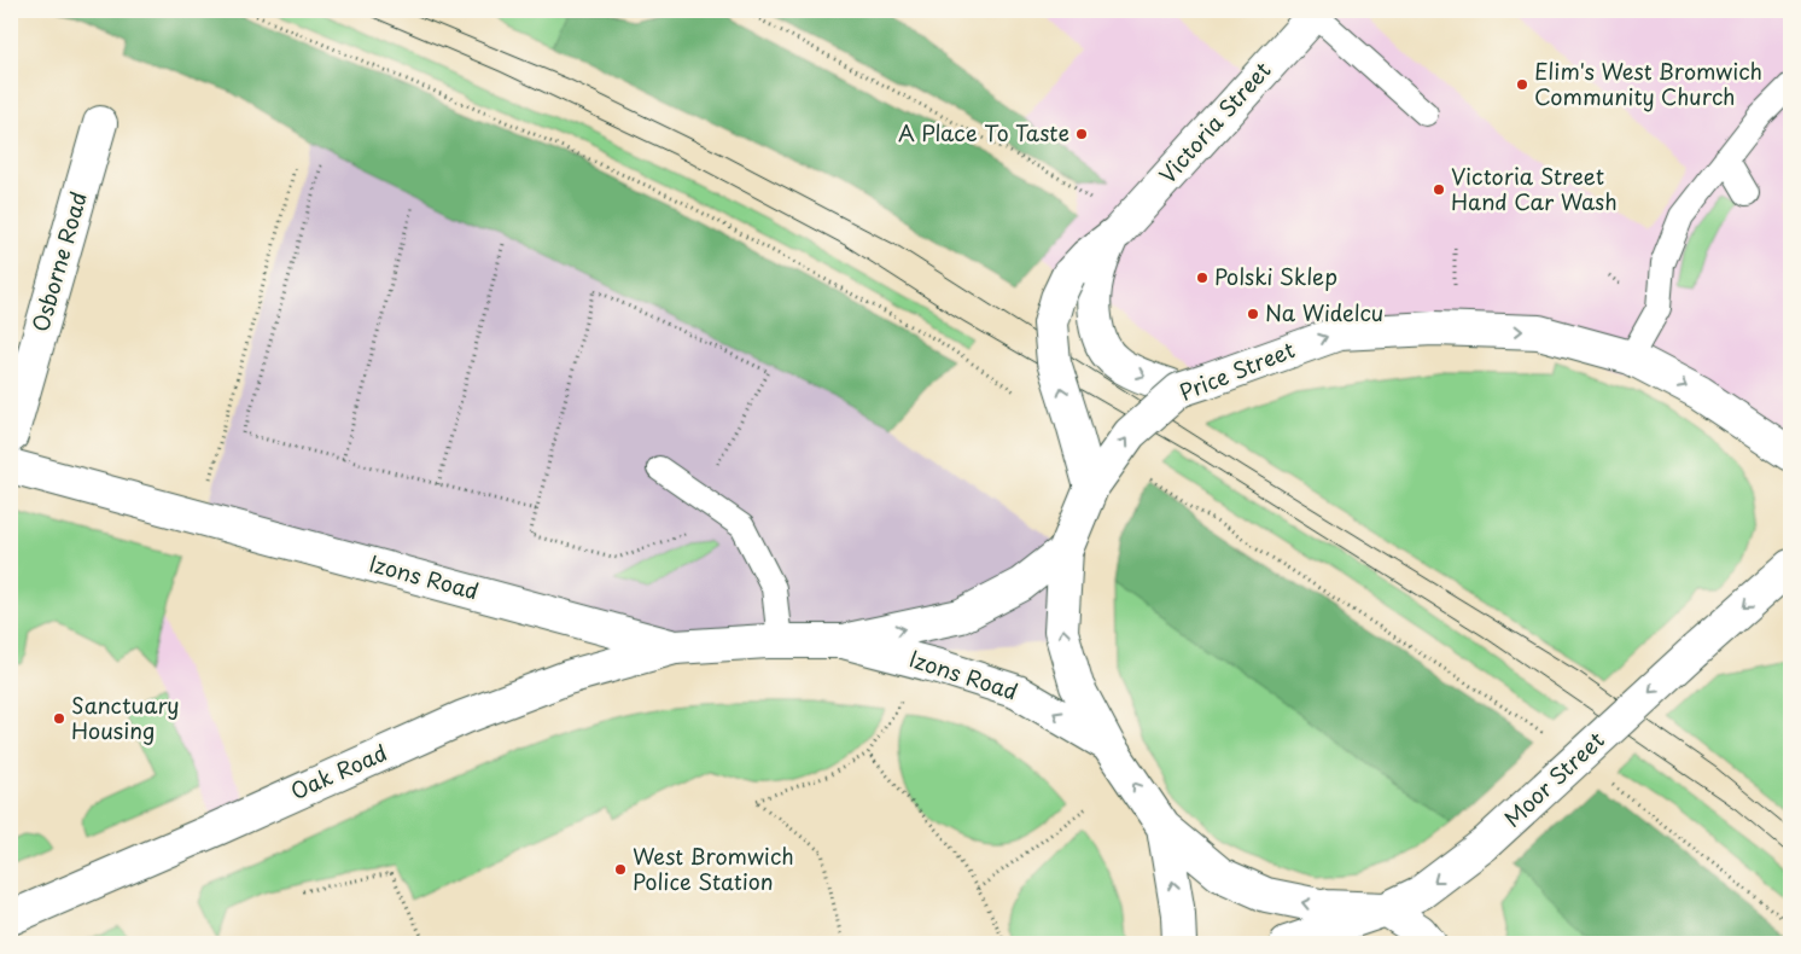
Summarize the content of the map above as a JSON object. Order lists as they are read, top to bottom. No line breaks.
{"streets":{"street":["Victoria Street","Osborne Road","Price Street","Izons Road","Oak Road","Moor Street"]},"crossings":[["Victoria Street","Price Street"],["Price Street","Izons Road"],["Price Street","Moor Street"],["Izons Road","Oak Road"]],"one_way":["Moor Street"],"places":["Elim's West Bromwich Community Church","A Place To Taste","Victoria Street Hand Car Wash","Polski Sklep","Na Widelcu","Sanctuary Housing","West Bromwich Police Station"]}
